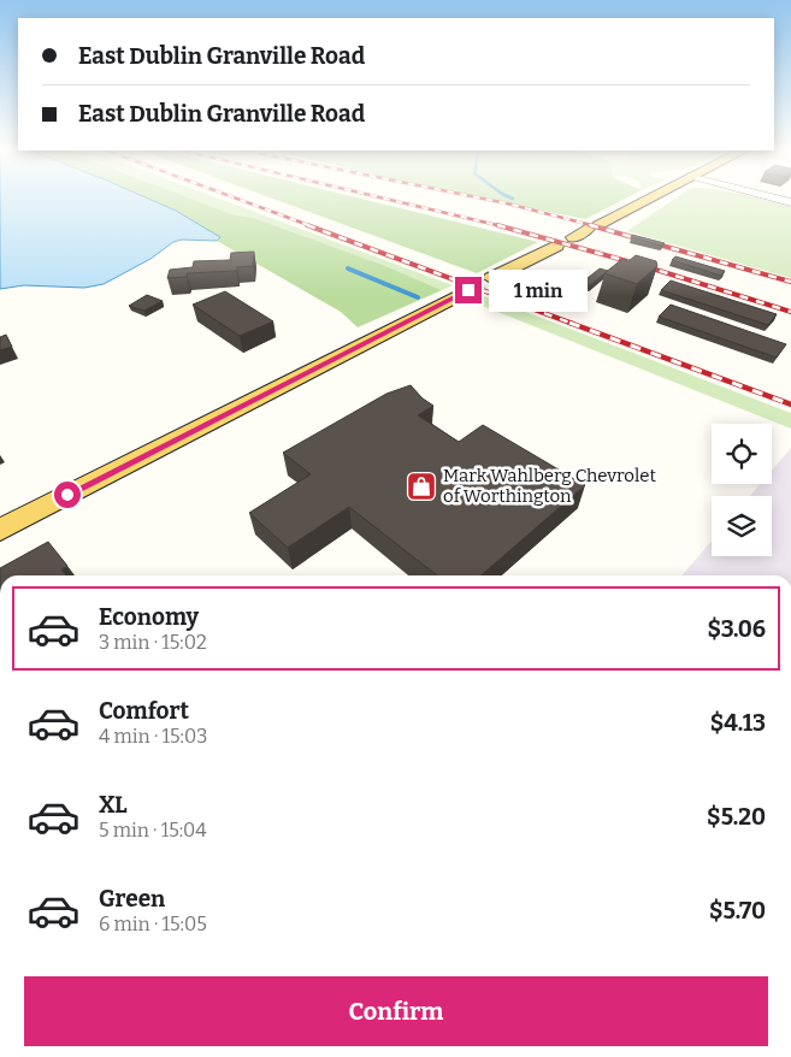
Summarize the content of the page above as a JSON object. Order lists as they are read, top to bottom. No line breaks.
{"places":{"shop":["Mark Wahlberg Chevrolet of Worthington"]},"page":{"banner":["East Dublin Granville Road","East Dublin Granville Road"],"bubble":"1 min","list":[{"name":"Economy","note":"3 min · 15:02","value":"$3.06"},{"name":"Comfort","note":"4 min · 15:03","value":"$4.13"},{"name":"XL","note":"5 min · 15:04","value":"$5.20"},{"name":"Green","note":"6 min · 15:05","value":"$5.70"}],"buttons":"Confirm"}}
